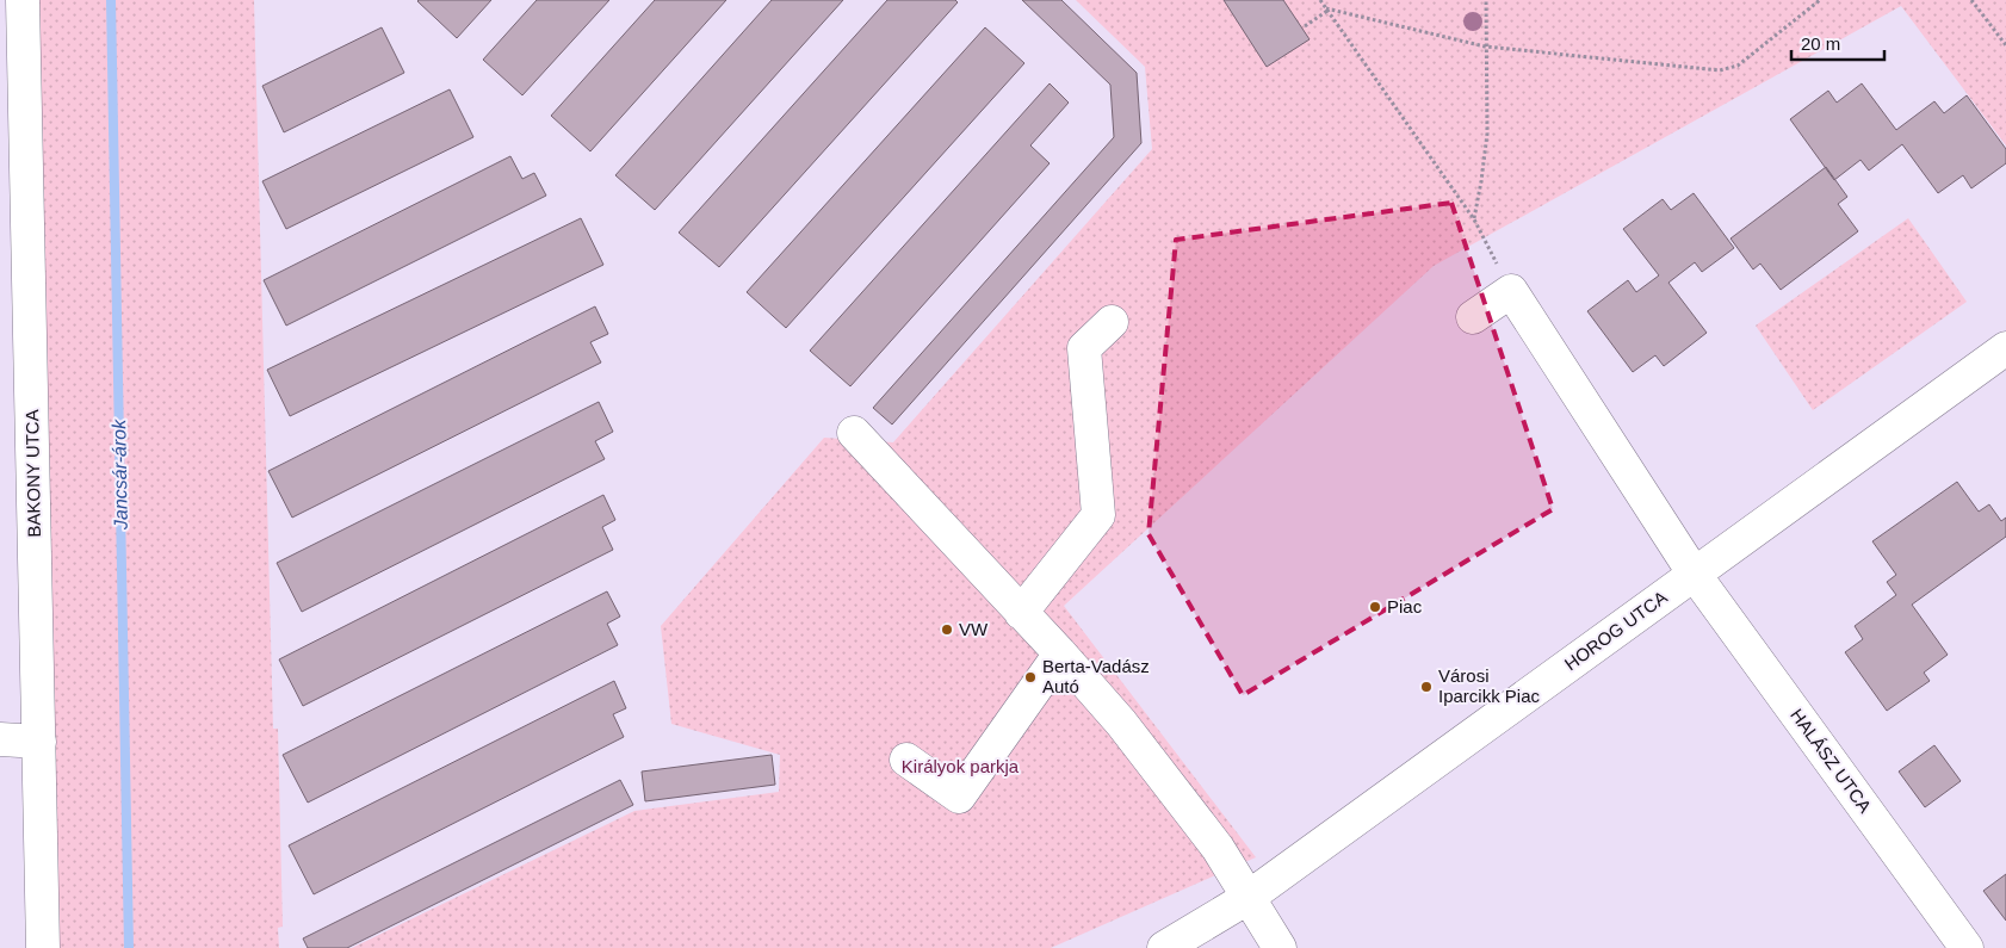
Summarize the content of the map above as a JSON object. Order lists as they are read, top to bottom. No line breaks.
{"streets":{"street":["BAKONY UTCA","HOROG UTCA","HALÁSZ UTCA"]},"crossings":[["HOROG UTCA","HALÁSZ UTCA"]],"water":["Jancsár-árok"],"parks":["Királyok parkja"],"places":["Piac","VW","Berta-Vadász Autó","Városi Iparcikk Piac"],"scale_bar":"20 m"}
